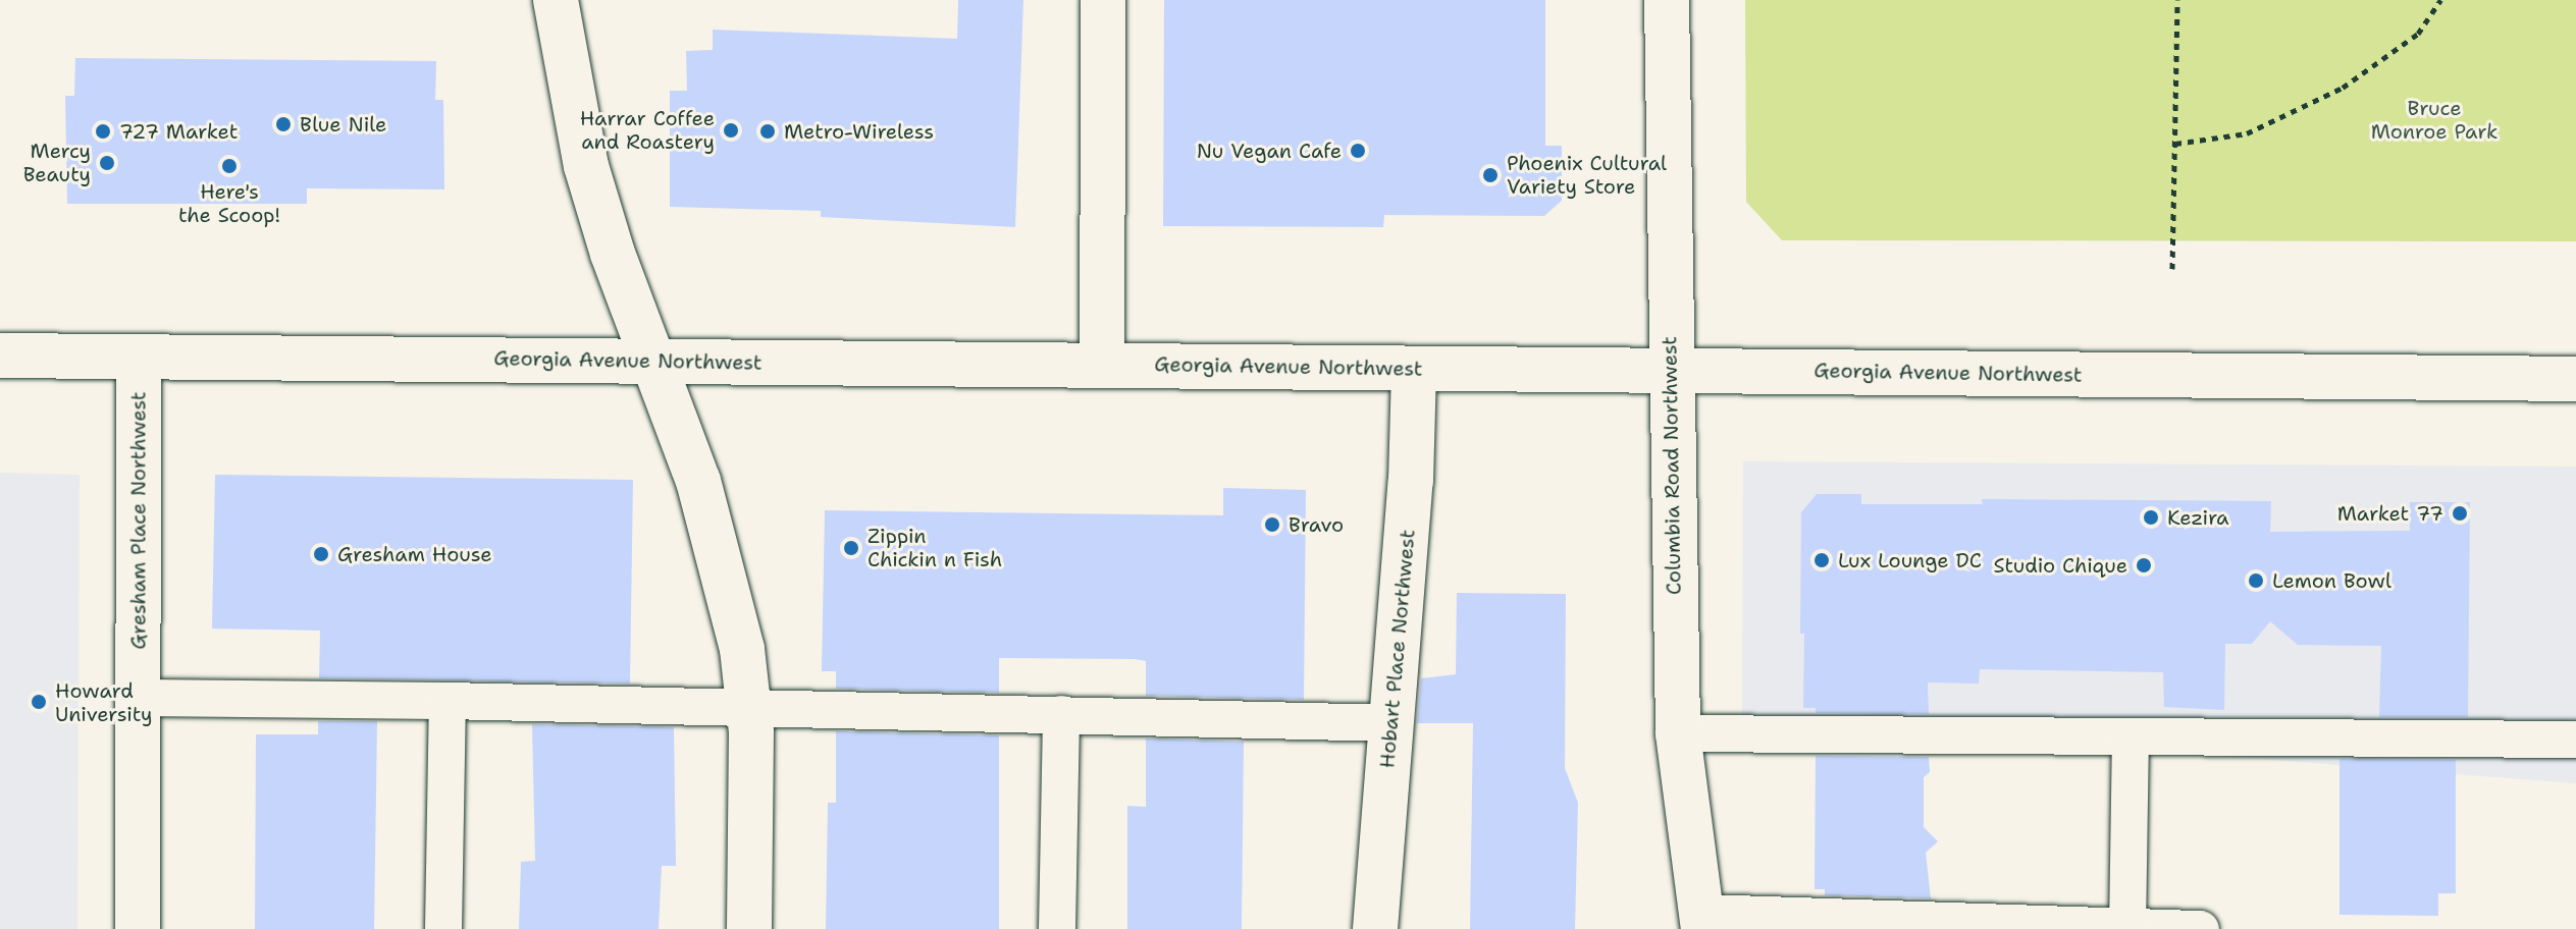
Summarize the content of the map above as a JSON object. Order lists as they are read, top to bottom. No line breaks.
{"streets":{"main road":["Georgia Avenue Northwest","Columbia Road Northwest","Gresham Place Northwest","Hobart Place Northwest"]},"crossings":[["Georgia Avenue Northwest","Columbia Road Northwest"],["Georgia Avenue Northwest","Gresham Place Northwest"],["Georgia Avenue Northwest","Hobart Place Northwest"]],"parks":["Bruce Monroe Park"],"places":["Blue Nile","Harrar Coffee and Roastery","727 Market","Metro-Wireless","Nu Vegan Cafe","Mercy Beauty","Here's the Scoop!","Phoenix Cultural Variety Store","Market 77","Kezira","Bravo","Zippin Chickin n Fish","Gresham House","Lux Lounge DC","Studio Chique","Lemon Bowl","Howard University"]}
